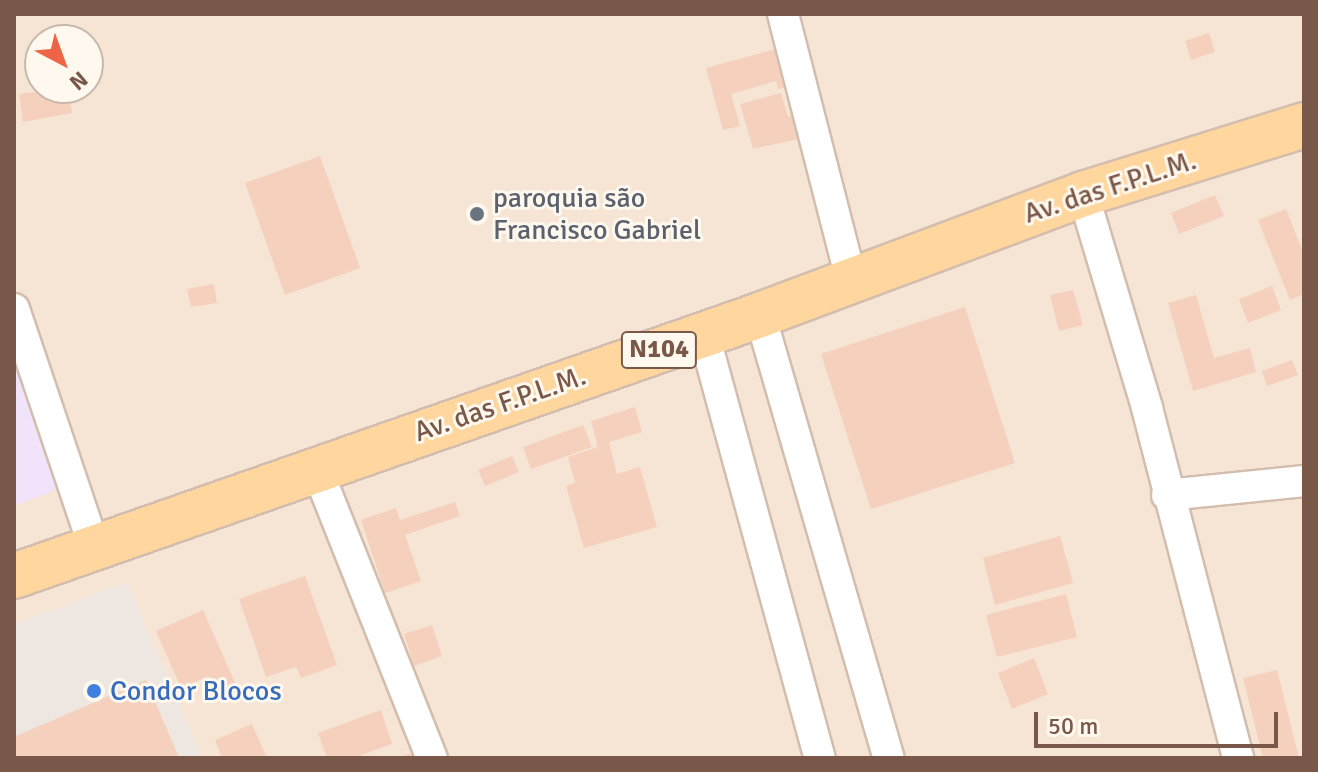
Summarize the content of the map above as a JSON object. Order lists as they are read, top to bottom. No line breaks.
{"streets":{"main road":["Av. das F.P.L.M.","N104"]},"places":["paroquia são Francisco Gabriel","Condor Blocos"],"scale_bar":"50 m","north":"bottom right"}
